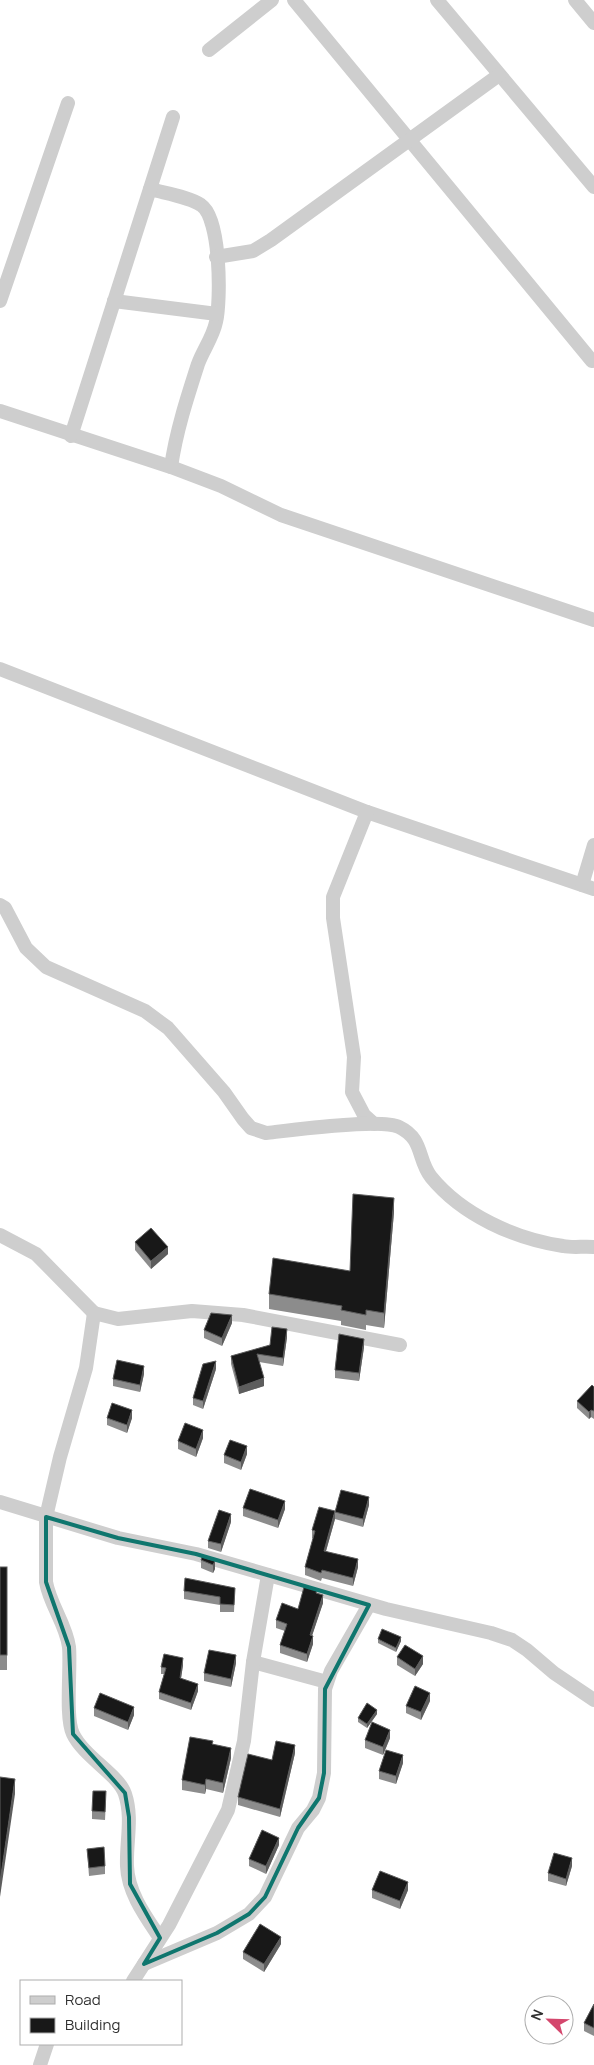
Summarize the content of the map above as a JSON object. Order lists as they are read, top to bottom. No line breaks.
{"legend":["Road","Building"],"north":"top left"}
